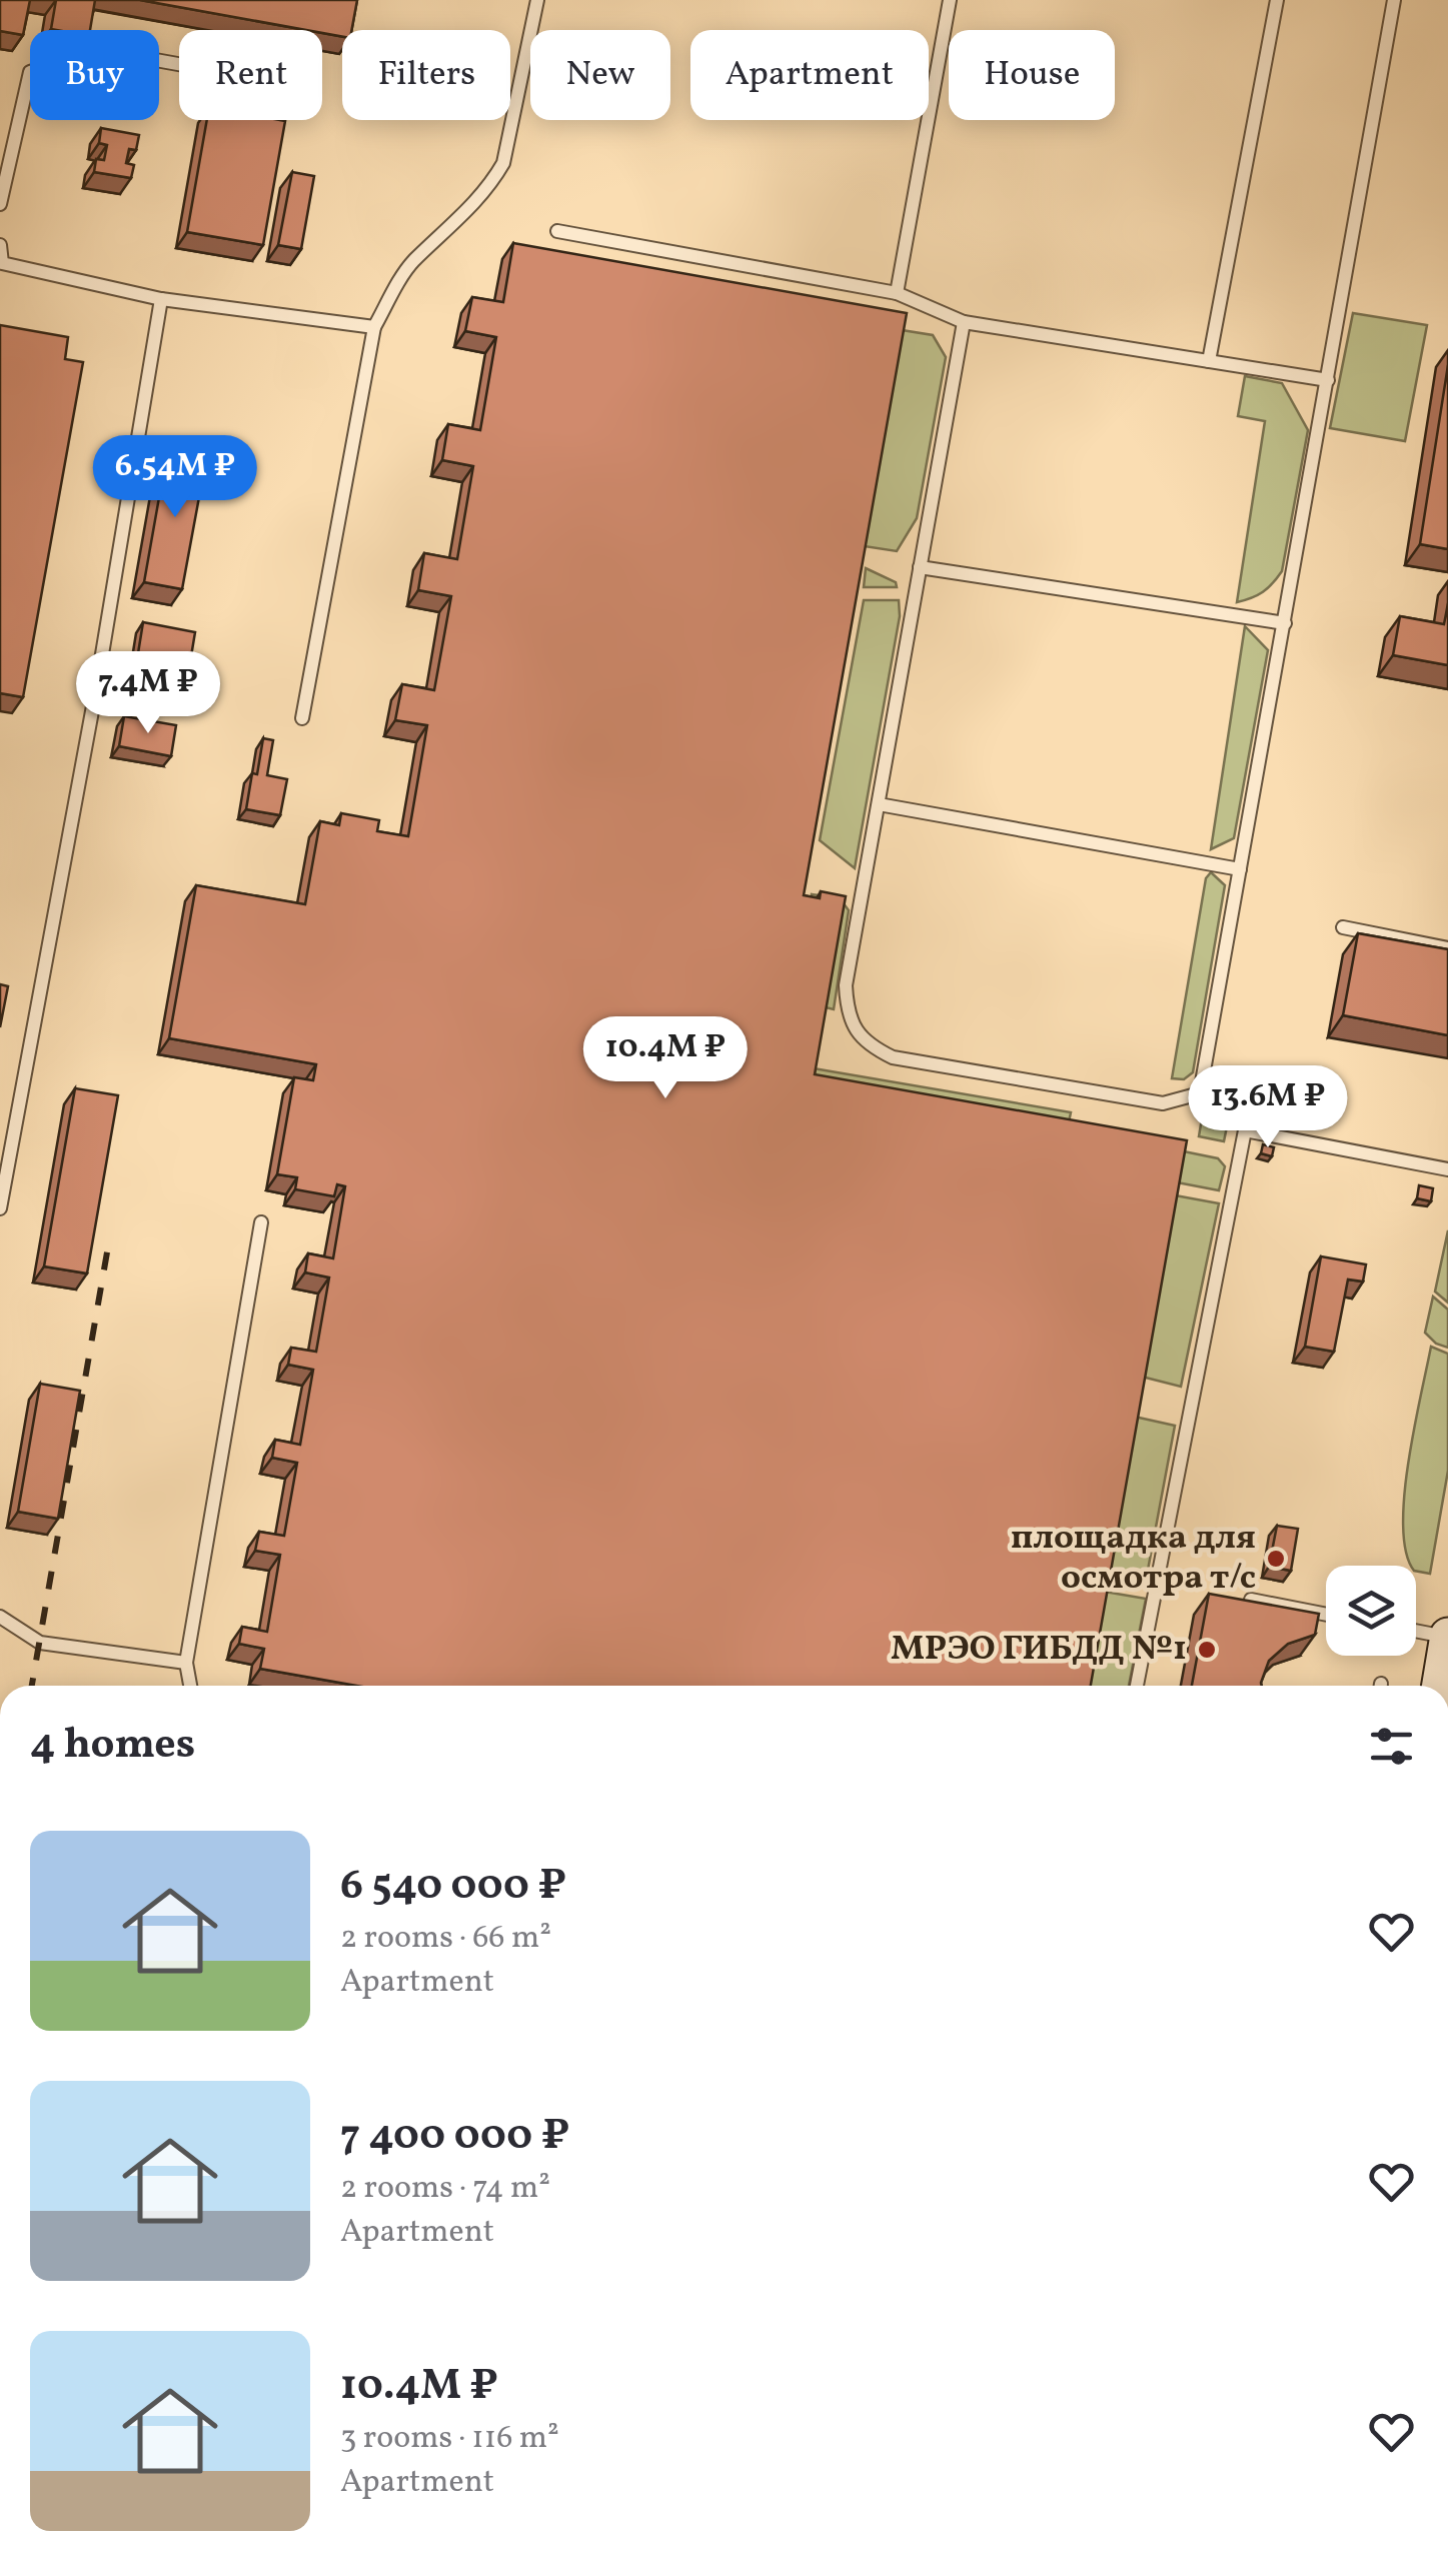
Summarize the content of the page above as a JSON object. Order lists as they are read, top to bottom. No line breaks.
{"places":["площадка для осмотра т/с","МРЭО ГИБДД №1"],"page":{"chip":["Buy","Rent","Filters","New","Apartment","House"],"price":["6.54M ₽","7.4M ₽","10.4M ₽","13.6M ₽"],"heading":"4 homes","list":[{"name":"6 540 000 ₽","note":"2 rooms · 66 m² · Apartment"},{"name":"7 400 000 ₽","note":"2 rooms · 74 m² · Apartment"},{"name":"10.4M ₽","note":"3 rooms · 116 m² · Apartment"}]}}
